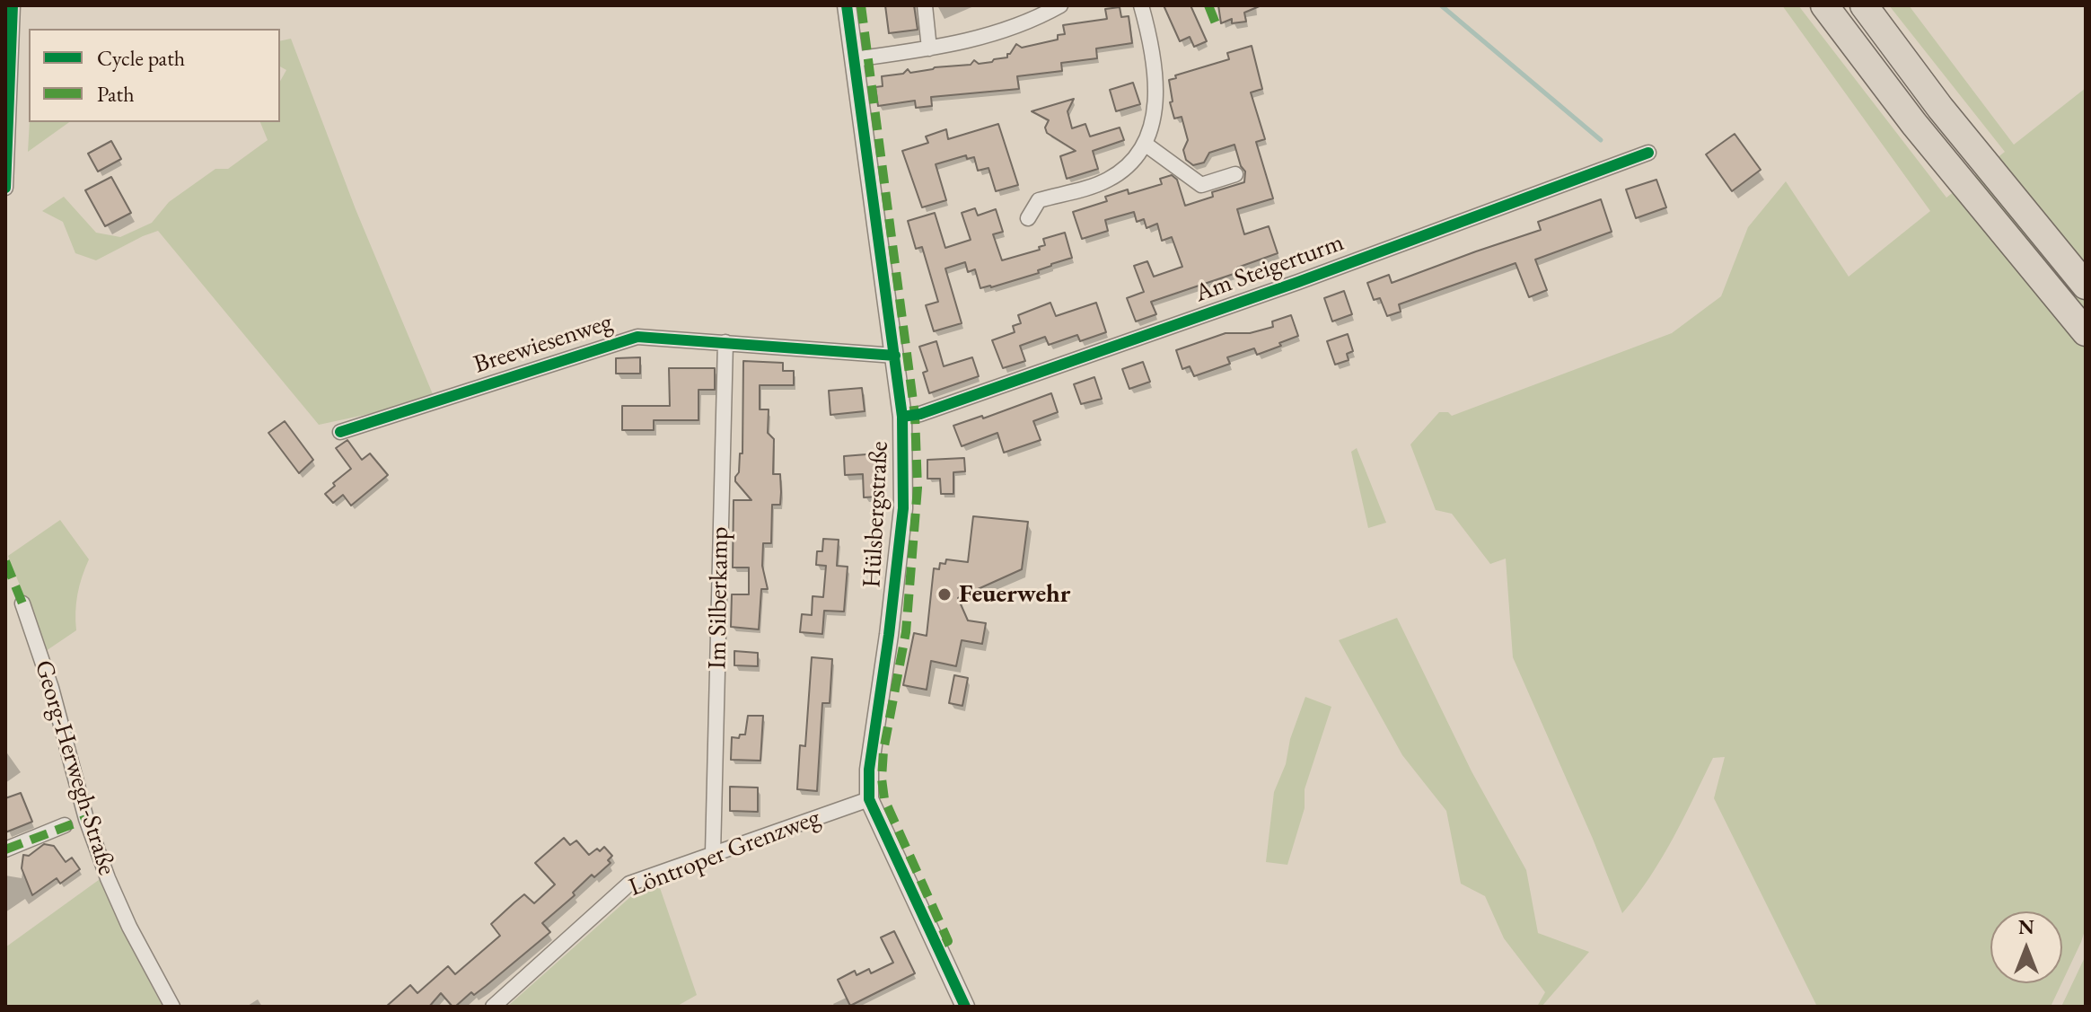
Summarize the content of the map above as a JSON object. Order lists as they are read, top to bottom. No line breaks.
{"streets":{"street":["Am Steigerturm","Breewiesenweg","Hülsbergstraße","Im Silberkamp","Georg-Herwegh-Straße","Löntroper Grenzweg"]},"crossings":[["Am Steigerturm","Hülsbergstraße"],["Breewiesenweg","Hülsbergstraße"],["Breewiesenweg","Im Silberkamp"],["Hülsbergstraße","Löntroper Grenzweg"],["Im Silberkamp","Löntroper Grenzweg"]],"places":["Feuerwehr"],"legend":["Cycle path","Path"],"north":"top"}
